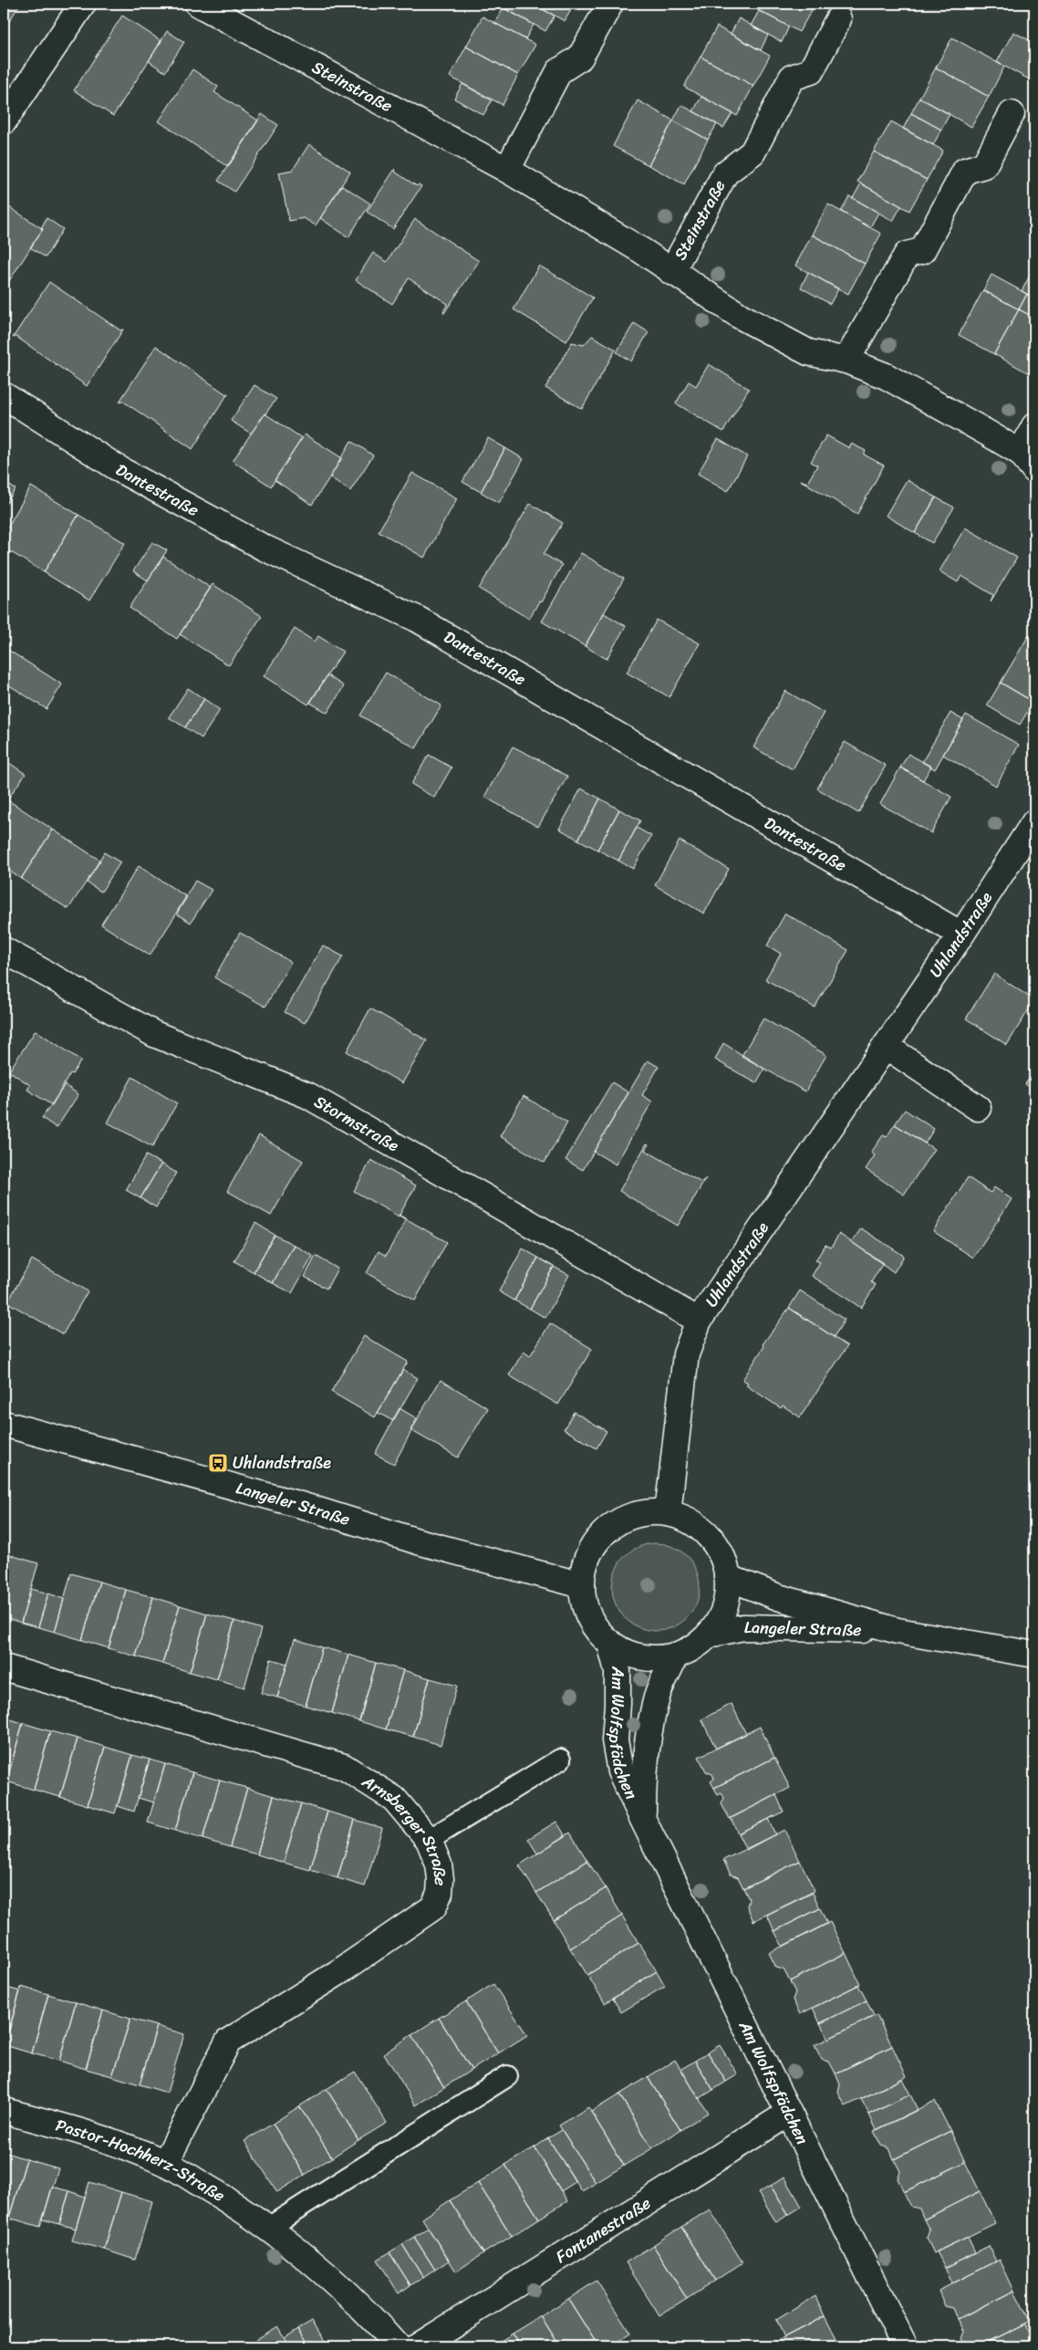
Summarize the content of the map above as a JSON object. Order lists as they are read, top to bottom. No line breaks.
{"streets":{"street":["Steinstraße","Dantestraße","Uhlandstraße","Stormstraße","Langeler Straße","Am Wolfspfädchen","Arnsberger Straße","Pastor-Hochherz-Straße","Fontanestraße"]},"crossings":[["Dantestraße","Uhlandstraße"],["Uhlandstraße","Stormstraße"],["Uhlandstraße","Langeler Straße"],["Uhlandstraße","Am Wolfspfädchen"],["Langeler Straße","Am Wolfspfädchen"],["Am Wolfspfädchen","Fontanestraße"],["Arnsberger Straße","Pastor-Hochherz-Straße"]],"places":{"bus stop":["Uhlandstraße"]}}
